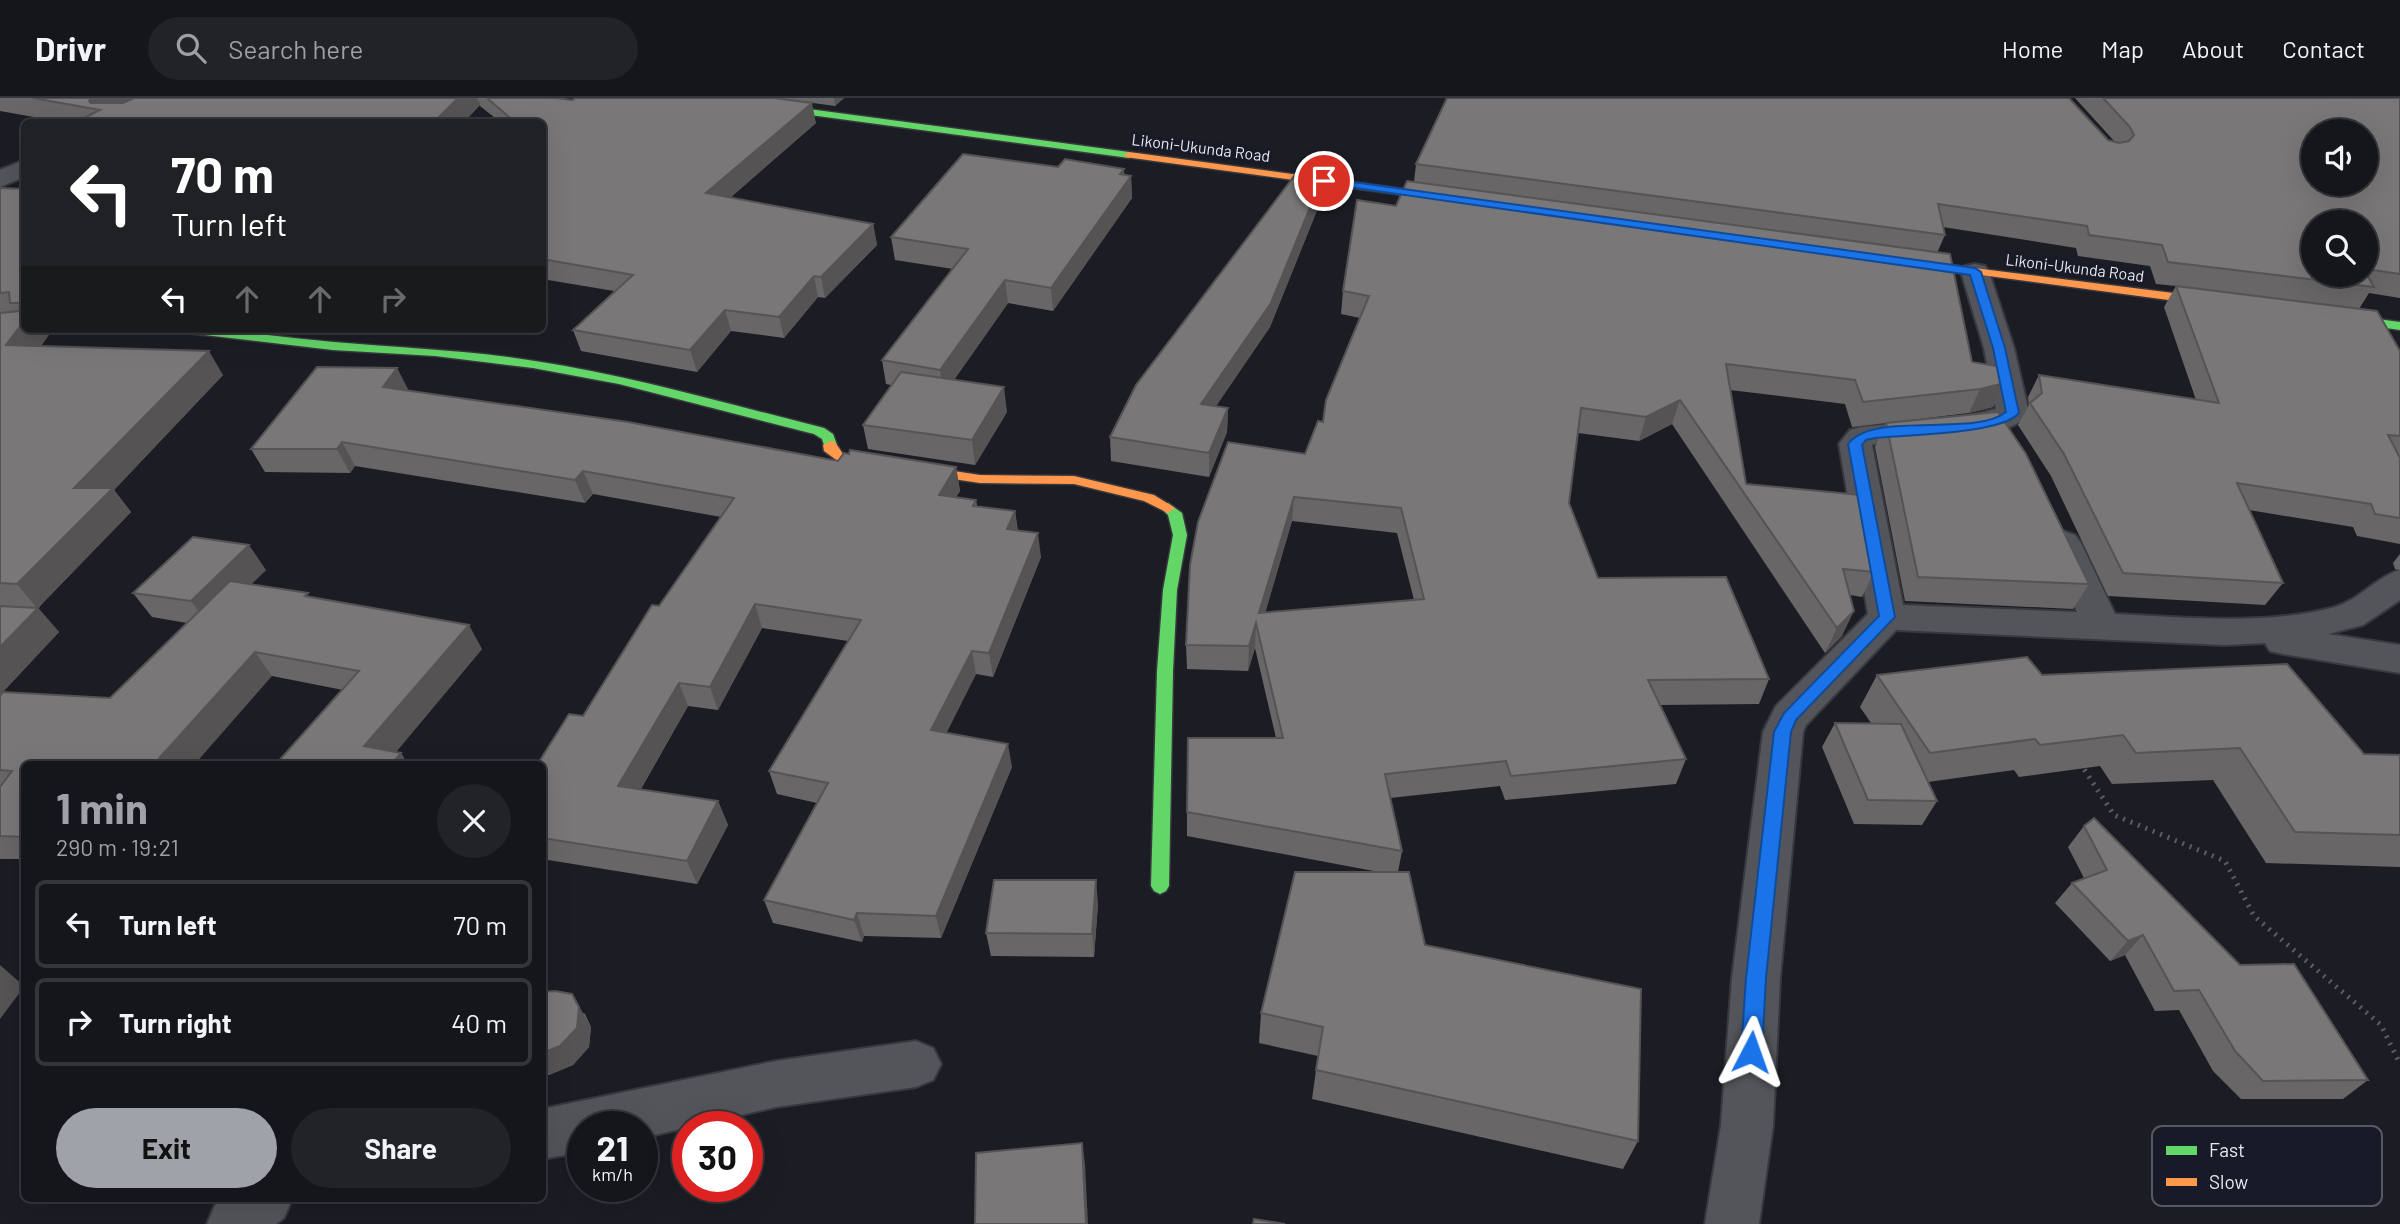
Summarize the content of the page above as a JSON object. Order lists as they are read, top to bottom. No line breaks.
{"streets":{"main road":["Likoni-Ukunda Road"]},"legend":["Fast","Slow"],"page":{"header":"Drivr","search":"Search here","nav":["Home","Map","About","Contact"],"turn":["70 m","Turn left"],"heading":["1 min","290 m · 19:21"],"list":[{"name":"Turn left","value":"70 m"},{"name":"Turn right","value":"40 m"}],"buttons":["Exit","Share"],"speed":"21 km/h","limit":"30"}}
